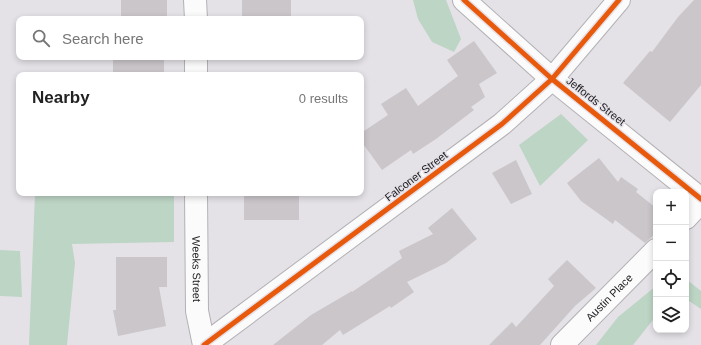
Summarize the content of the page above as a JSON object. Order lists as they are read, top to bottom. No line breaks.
{"streets":{"street":["Jeffords Street","Falconer Street","Weeks Street","Austin Place"]},"crossings":[["Jeffords Street","Falconer Street"],["Falconer Street","Weeks Street"]],"page":{"search":"Search here","heading":["Nearby","0 results"],"map_buttons":["+","−"]}}
